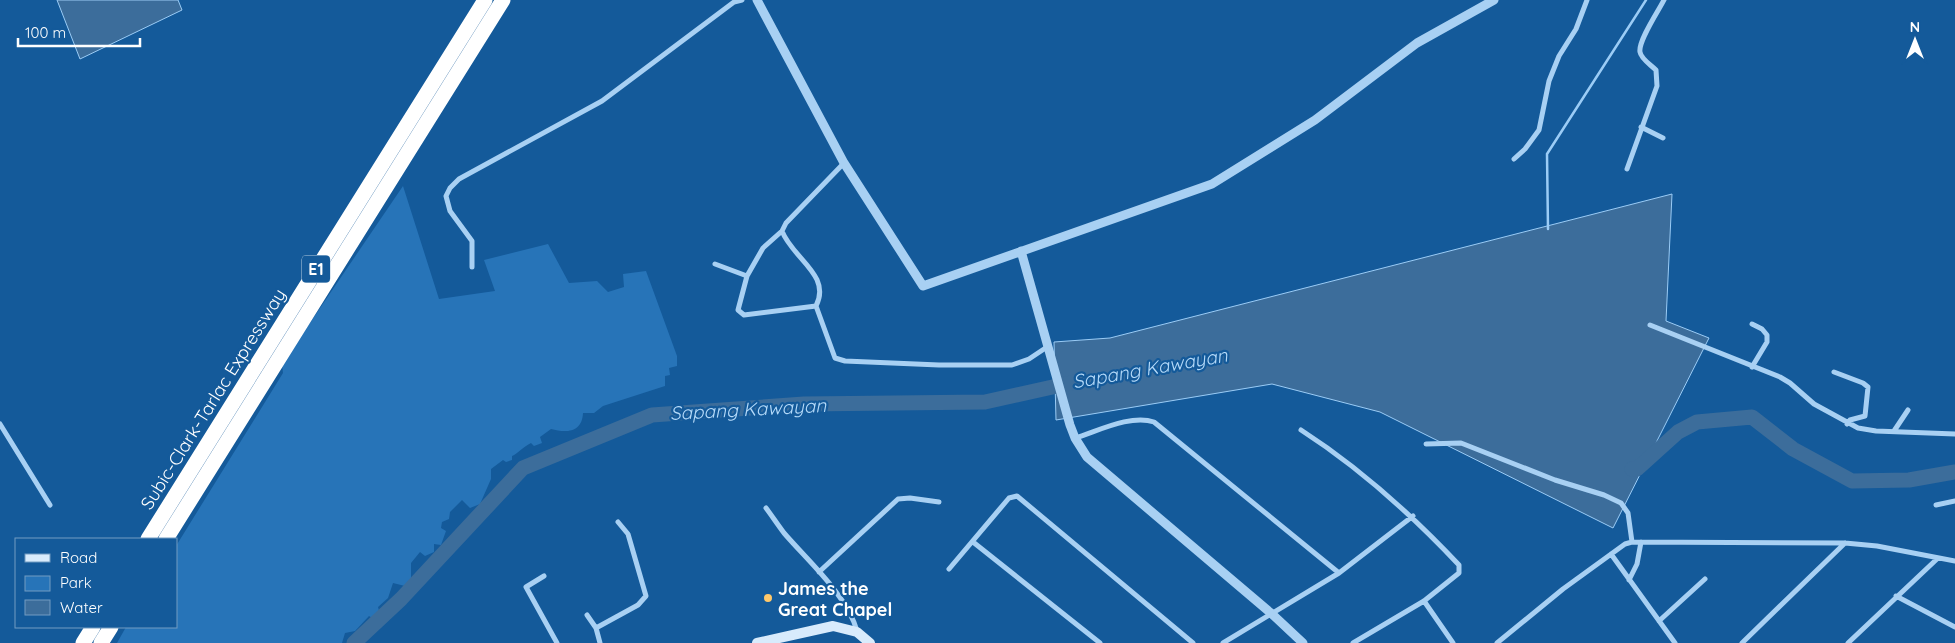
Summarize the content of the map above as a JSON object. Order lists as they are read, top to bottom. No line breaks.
{"streets":{"highway":["E1","Subic-Clark-Tarlac Expressway"]},"water":["Sapang Kawayan"],"places":["James the Great Chapel"],"legend":["Road","Park","Water"],"scale_bar":"100 m","north":"top"}
